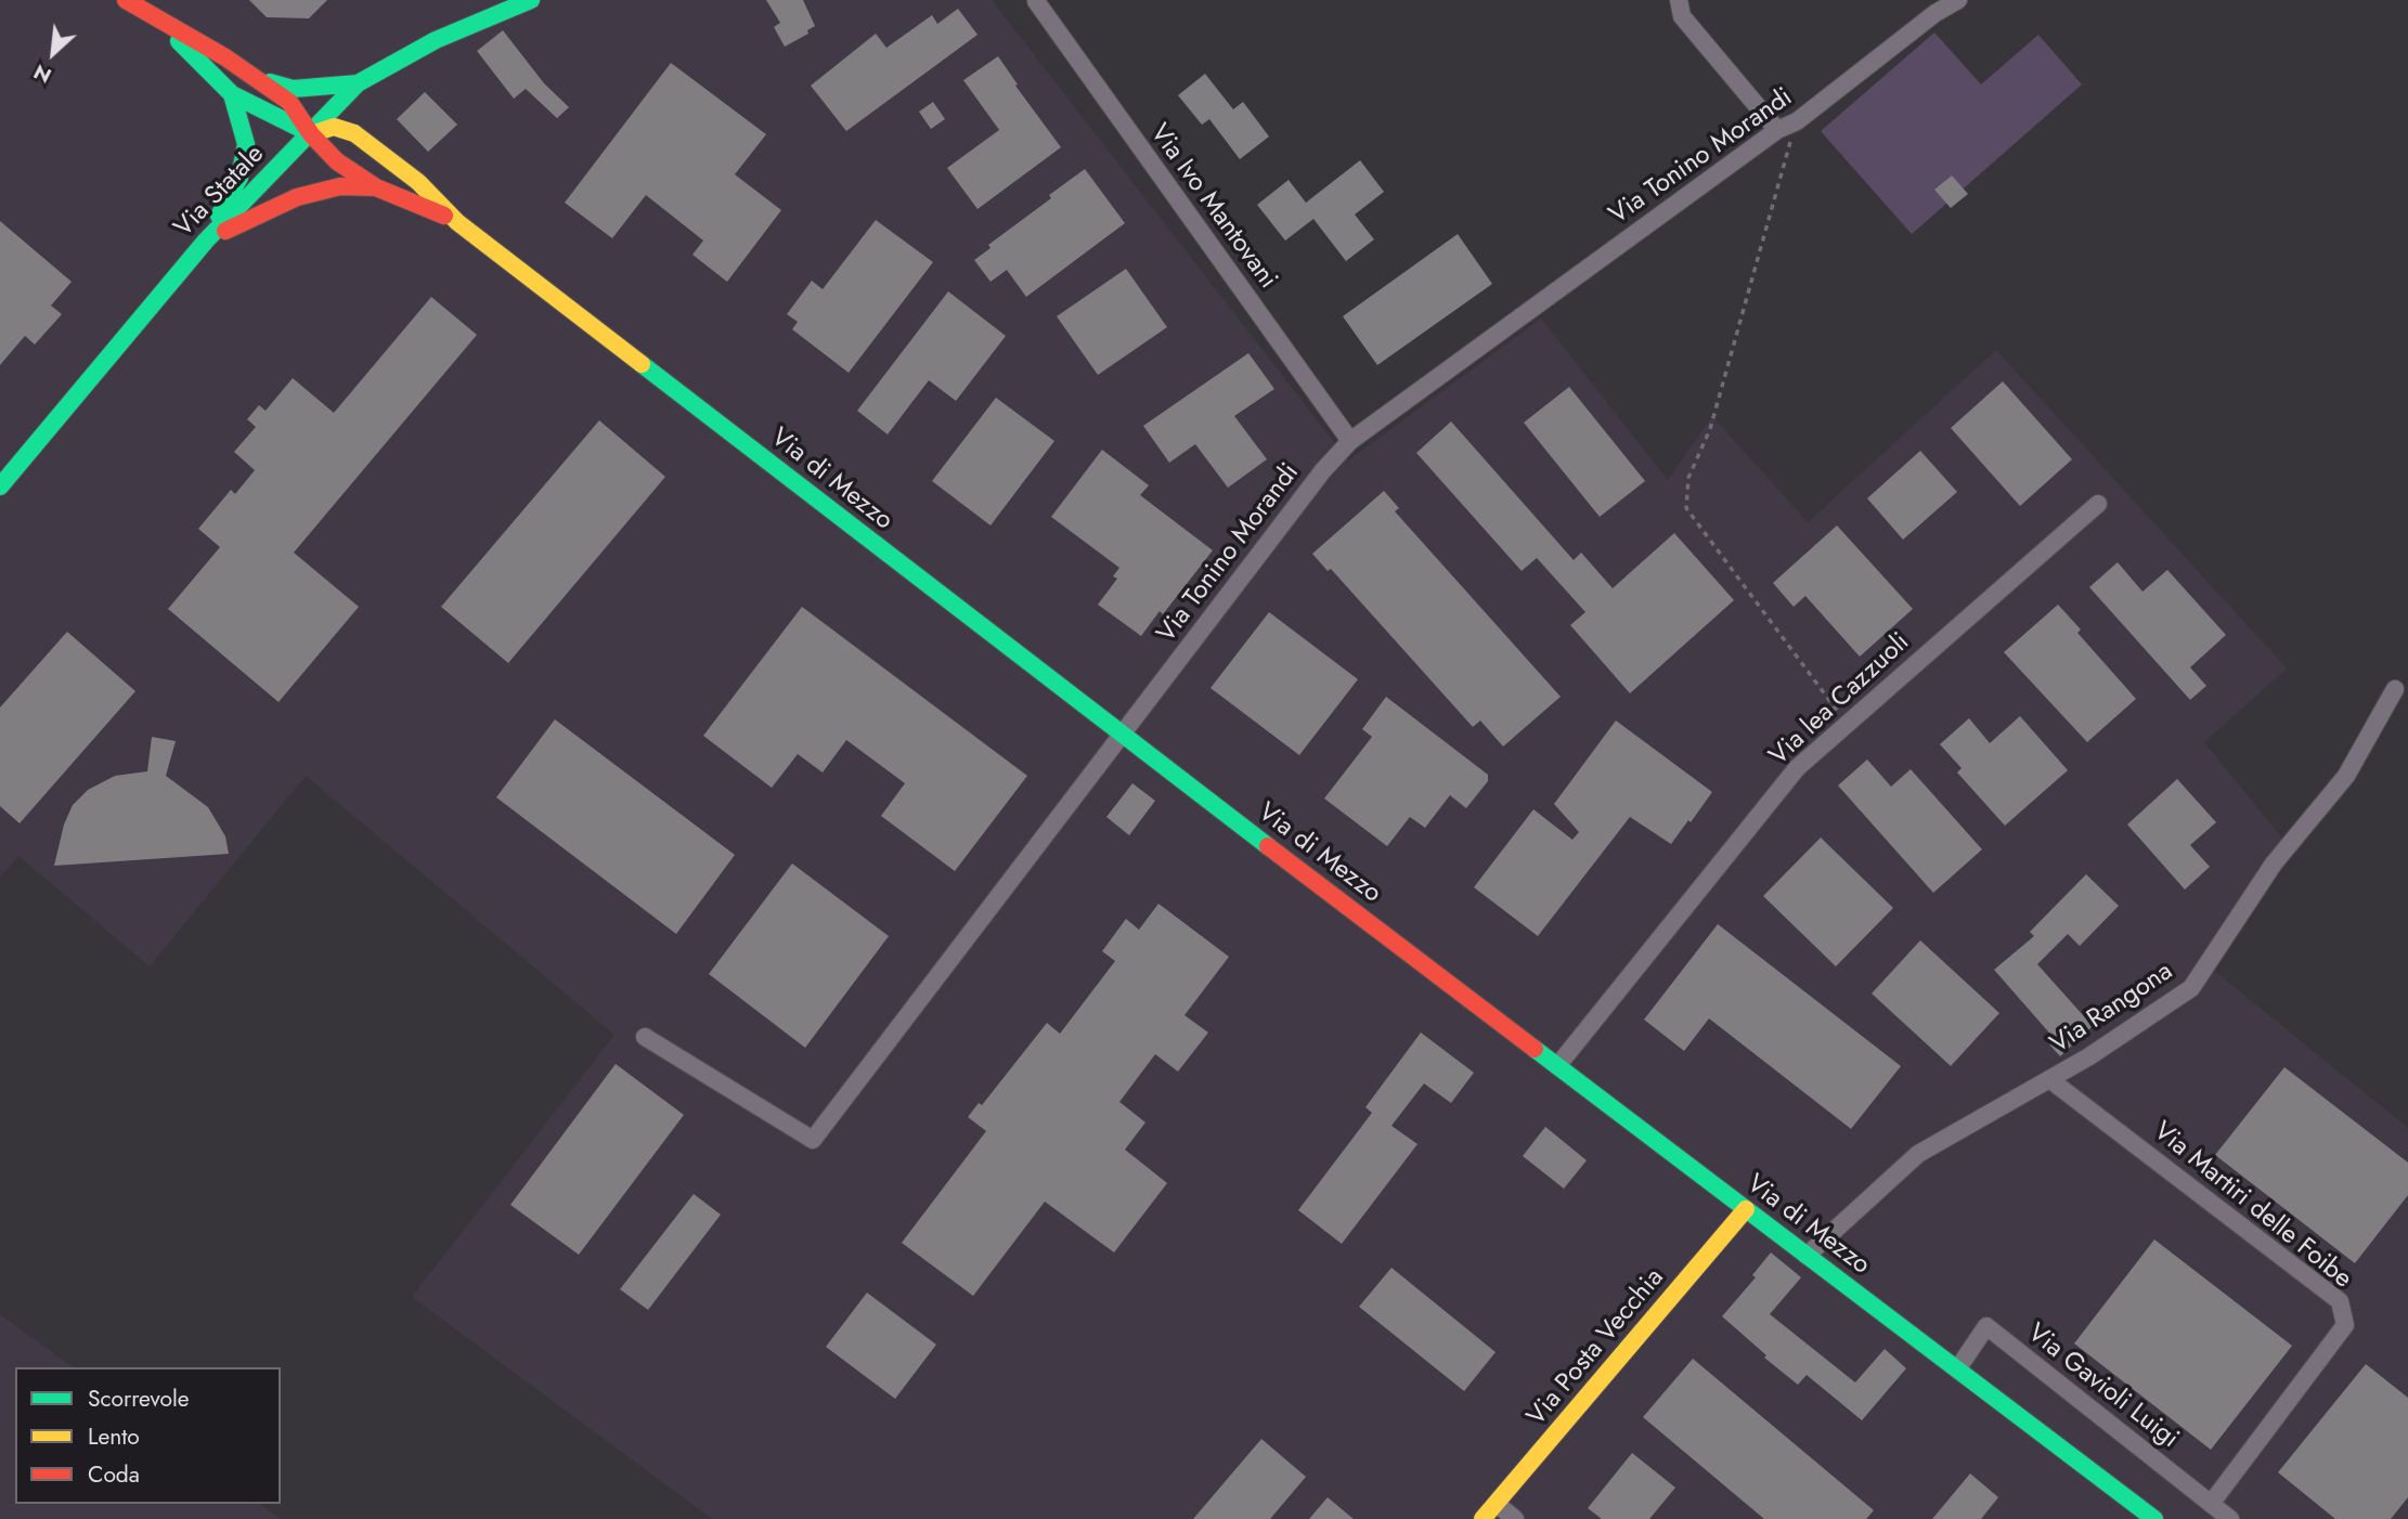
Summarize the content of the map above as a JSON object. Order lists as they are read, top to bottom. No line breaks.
{"streets":{"street":["Via Tonino Morandi","Via Statale","Via Ivo Mantovani","Via di Mezzo","Via lea Cazzuoli","Via Rangona","Via Martiri delle Foibe","Via Posta Vecchia","Via Gavioli Luigi"]},"crossings":[["Via Tonino Morandi","Via Ivo Mantovani"],["Via Tonino Morandi","Via di Mezzo"],["Via di Mezzo","Via lea Cazzuoli"],["Via di Mezzo","Via Rangona"],["Via di Mezzo","Via Posta Vecchia"],["Via di Mezzo","Via Gavioli Luigi"],["Via Rangona","Via Martiri delle Foibe"],["Via Martiri delle Foibe","Via Gavioli Luigi"]],"legend":["Scorrevole","Lento","Coda"],"north":"bottom left"}
